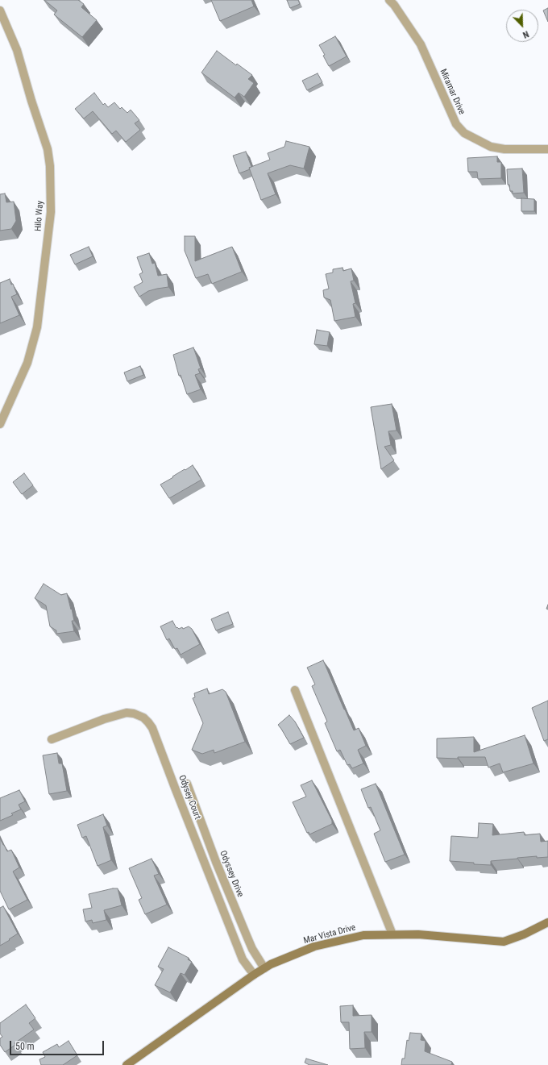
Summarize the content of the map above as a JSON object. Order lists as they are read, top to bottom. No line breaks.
{"streets":{"street":["Miramar Drive","Hilo Way","Odysey Court","Odyssey Drive","Mar Vista Drive"]},"crossings":[["Odysey Court","Mar Vista Drive"],["Odyssey Drive","Mar Vista Drive"]],"scale_bar":"50 m","north":"bottom right"}
